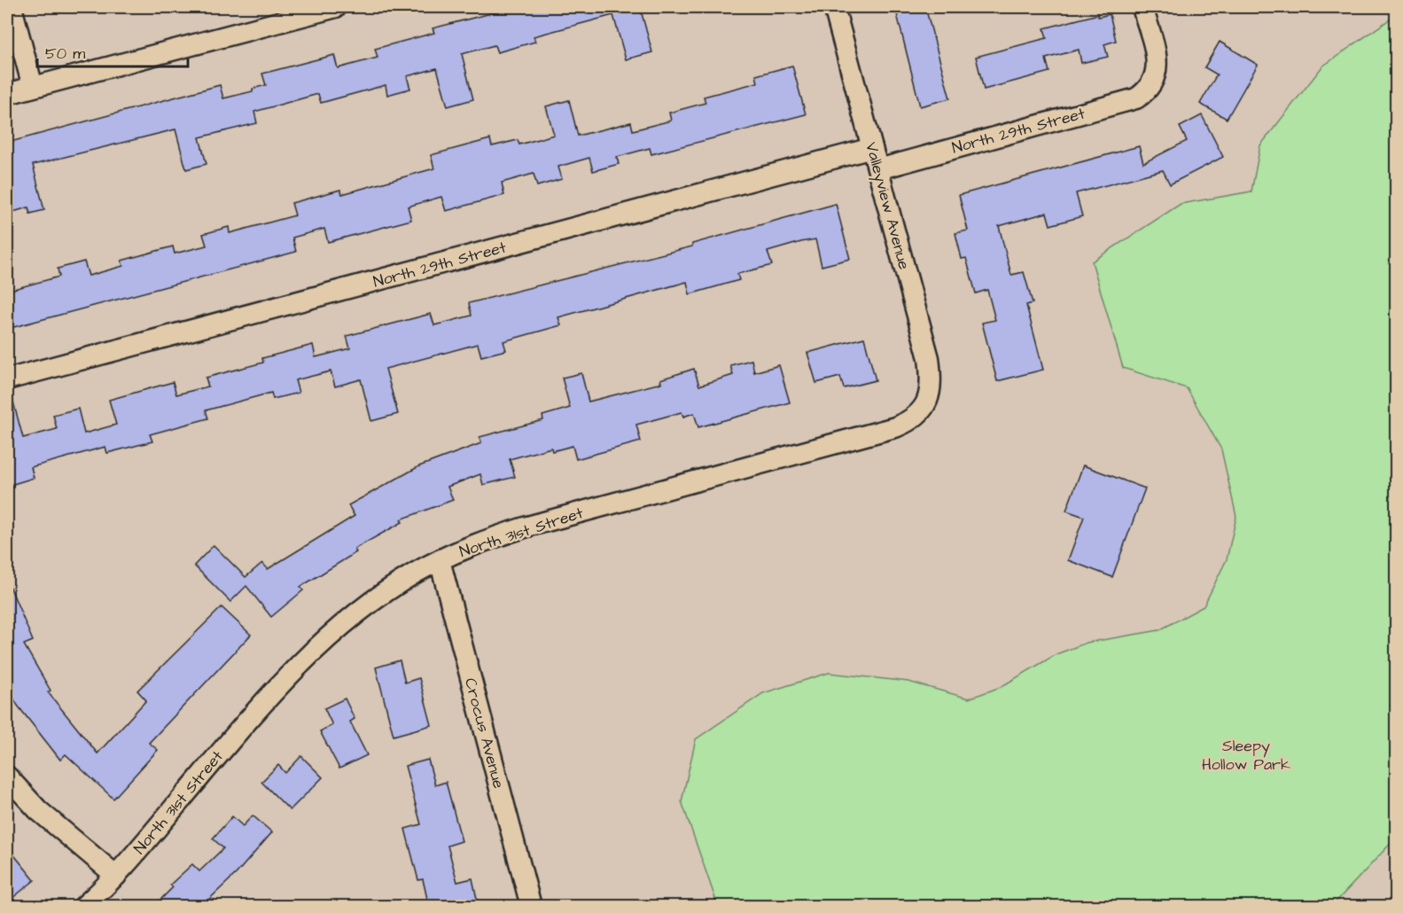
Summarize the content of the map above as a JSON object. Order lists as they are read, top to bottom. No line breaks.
{"streets":{"street":["North 29th Street","Valleyview Avenue","North 31st Street","Crocus Avenue"]},"crossings":[["North 29th Street","Valleyview Avenue"],["Valleyview Avenue","North 31st Street"],["North 31st Street","Crocus Avenue"]],"parks":["Sleepy Hollow Park"],"scale_bar":"50 m"}
